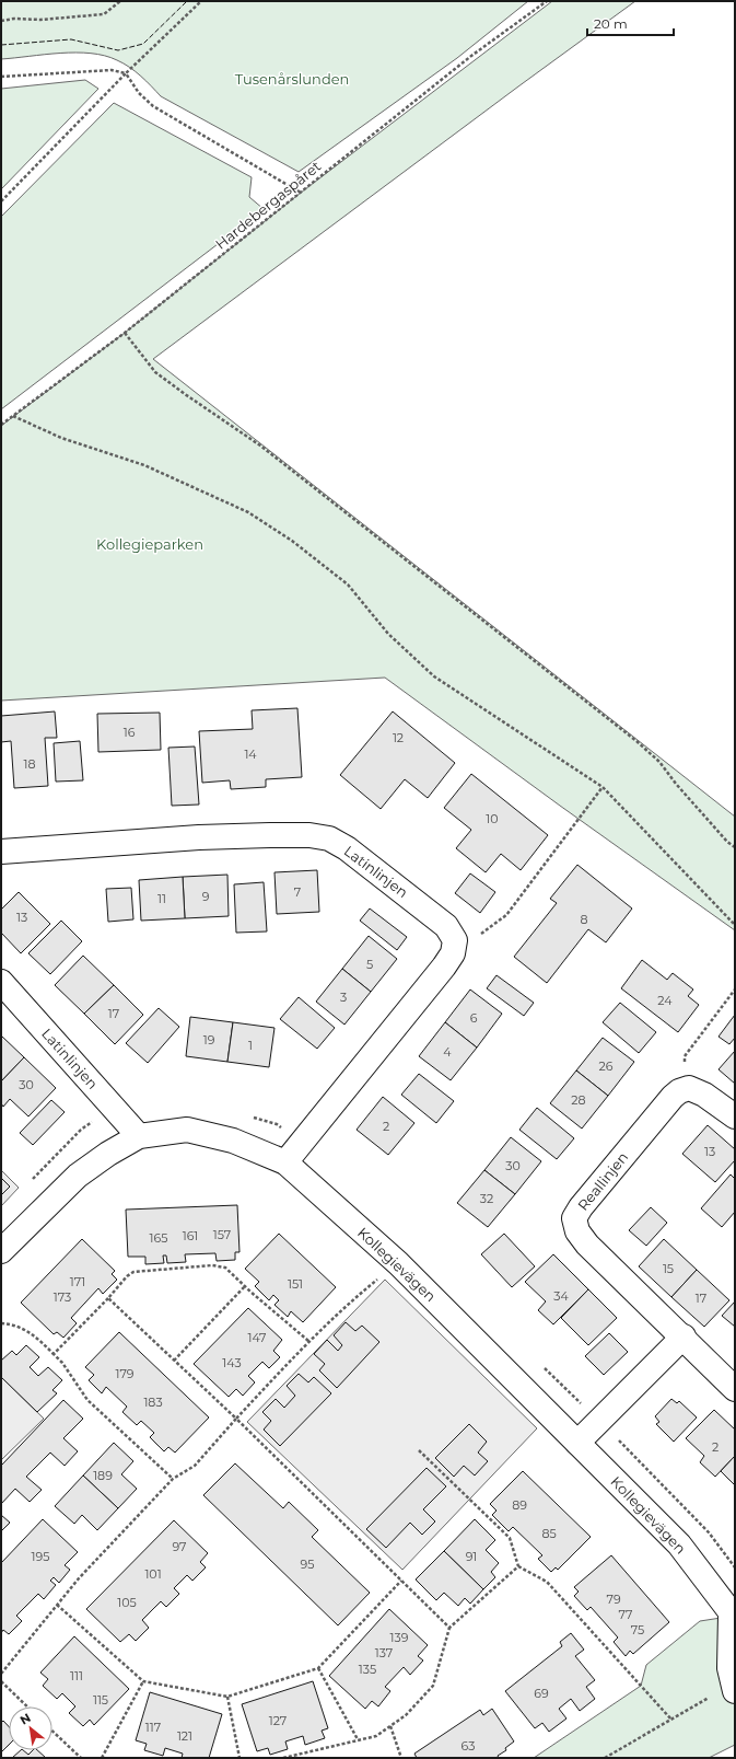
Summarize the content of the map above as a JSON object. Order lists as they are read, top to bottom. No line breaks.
{"streets":{"street":["Latinlinjen","Reallinjen","Kollegievägen"],"path":["Hardebergaspåret"]},"crossings":[["Latinlinjen","Kollegievägen"]],"parks":["Tusenårslunden","Kollegieparken"],"house_numbers":["16","12","14","18","10","7","9","11","13","8","5","3","24","17","6","19","1","4","26","30","28","2","13","30","32","157","161","165","15","171","151","34","173","17","147","143","179","183","2","189","89","85","97","195","91","95","101","79","105","77","75","139","137","135","111","69","115","127","117","121","63"],"scale_bar":"20 m","north":"top left"}
